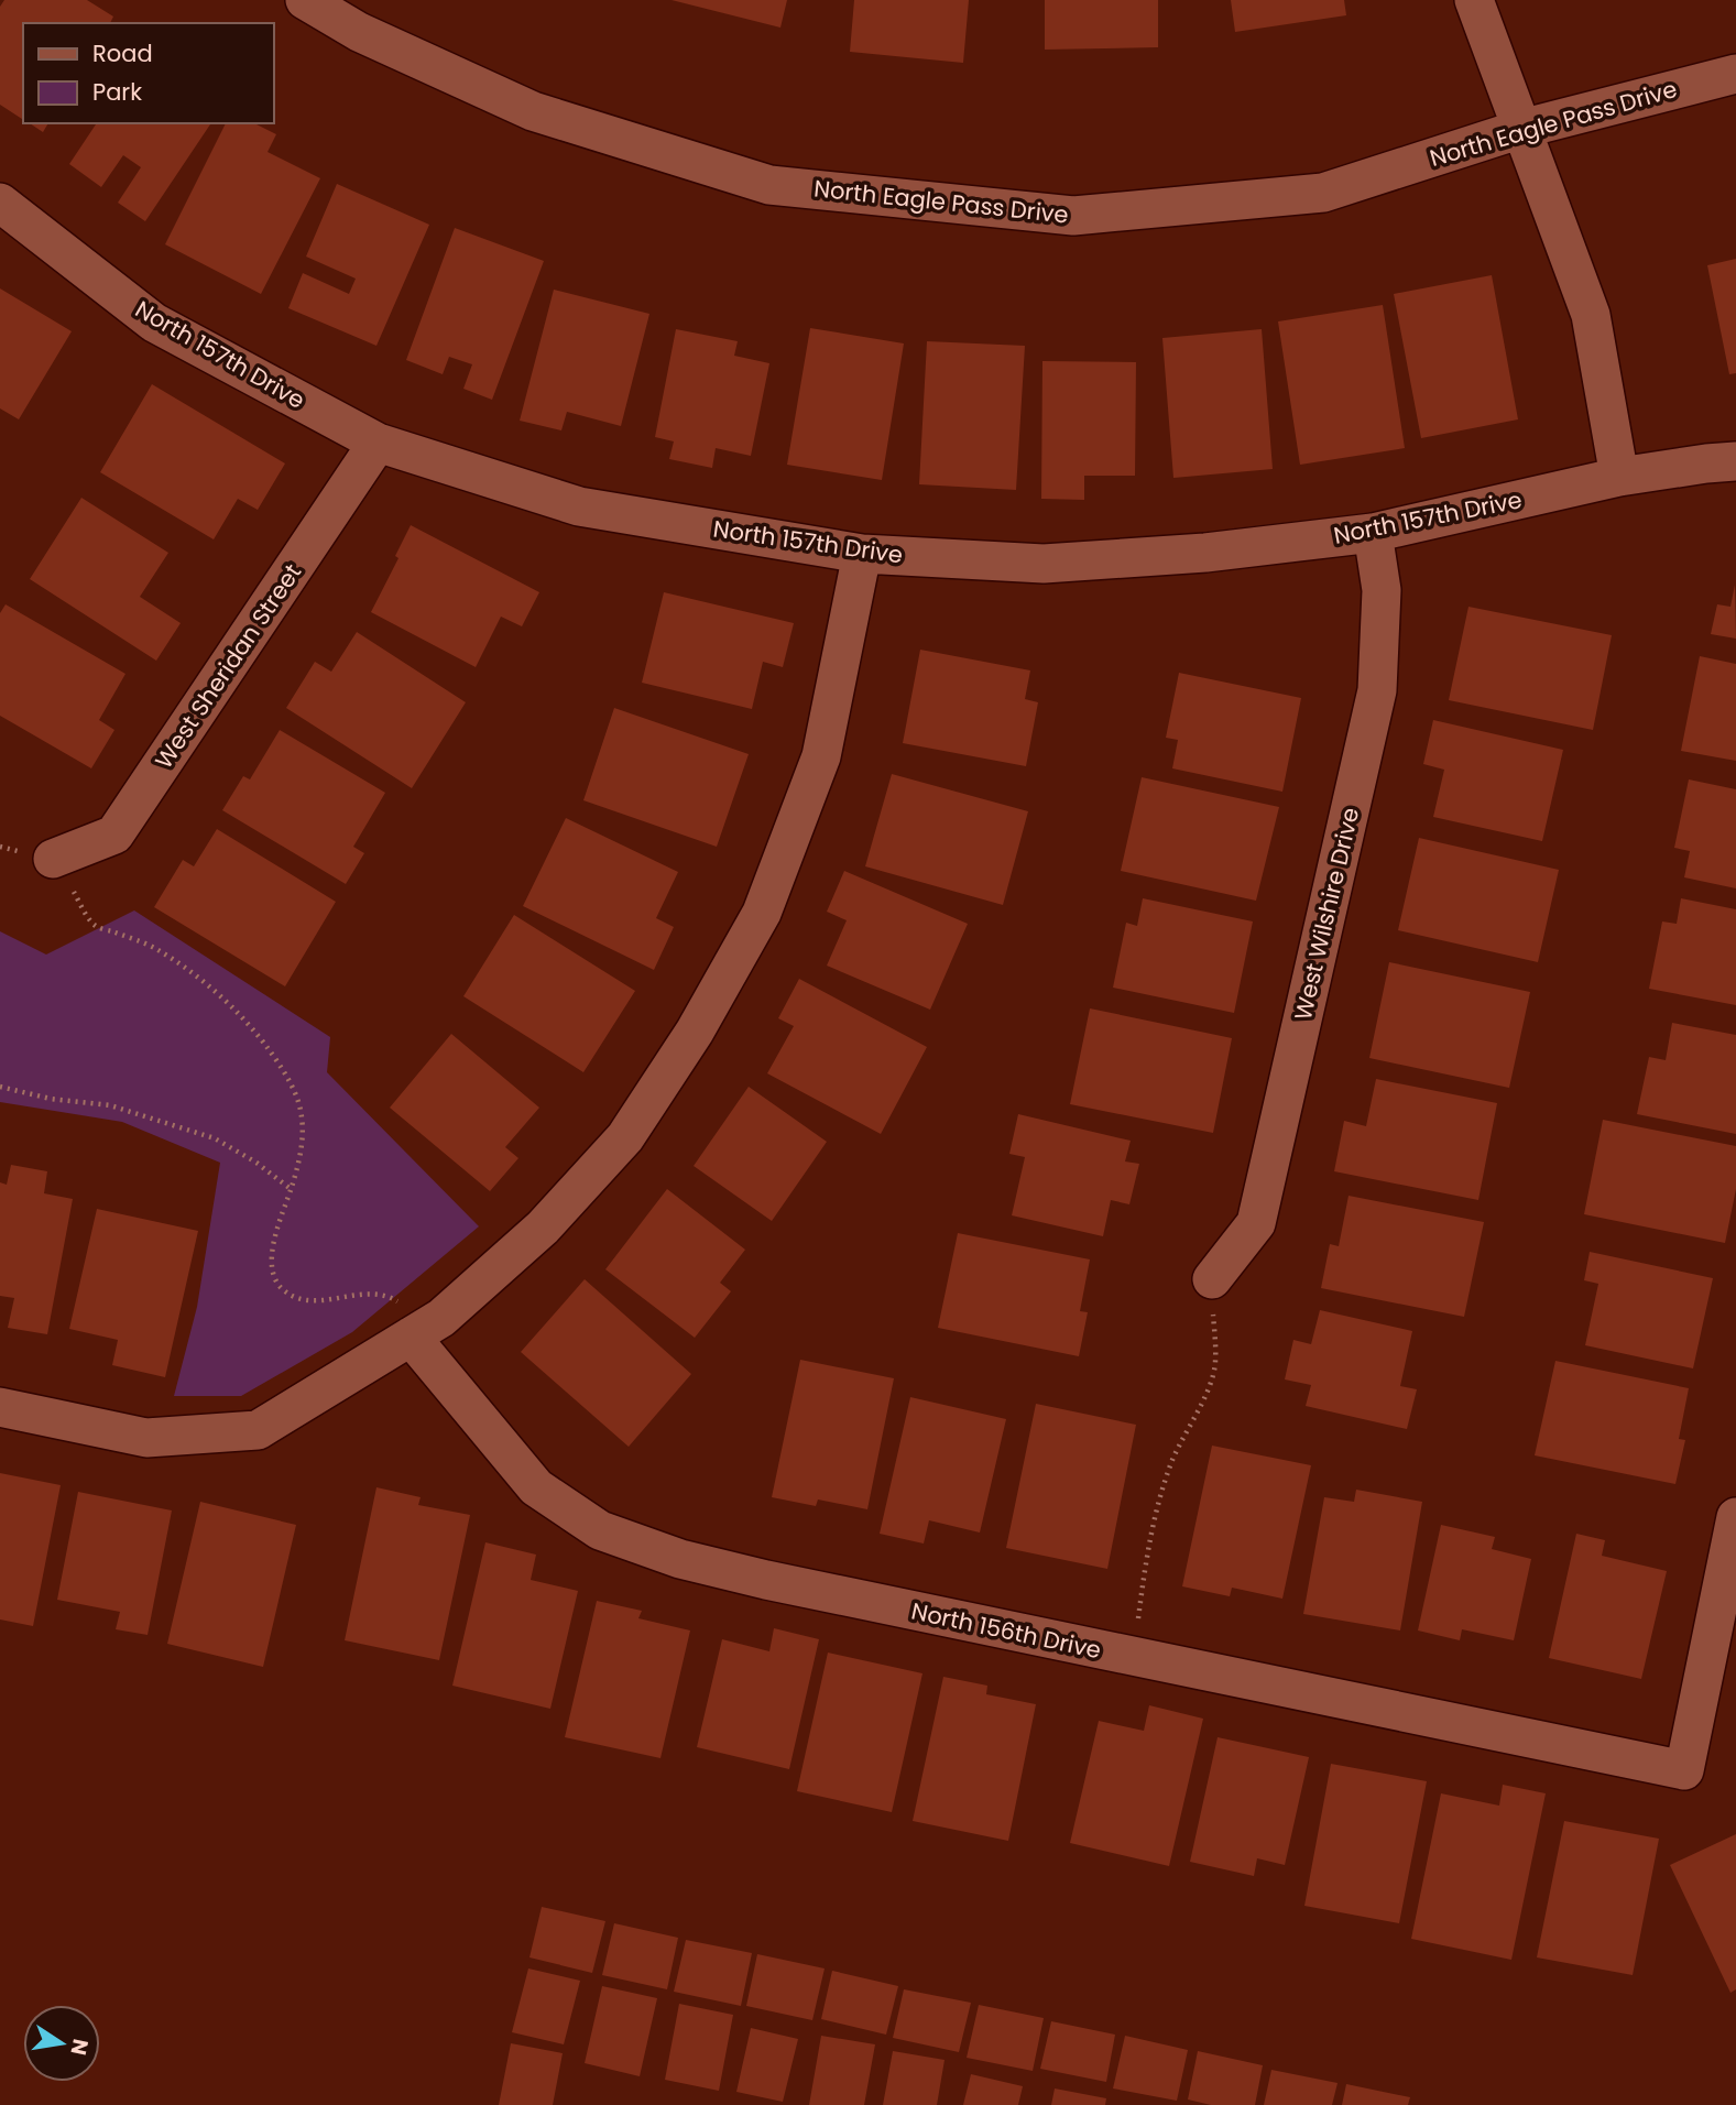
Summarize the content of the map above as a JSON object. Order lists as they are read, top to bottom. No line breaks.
{"streets":{"street":["North Eagle Pass Drive","North 157th Drive","West Sheridan Street","West Wilshire Drive","North 156th Drive"]},"crossings":[["North 157th Drive","West Sheridan Street"],["North 157th Drive","West Wilshire Drive"]],"legend":["Road","Park"],"north":"right"}
